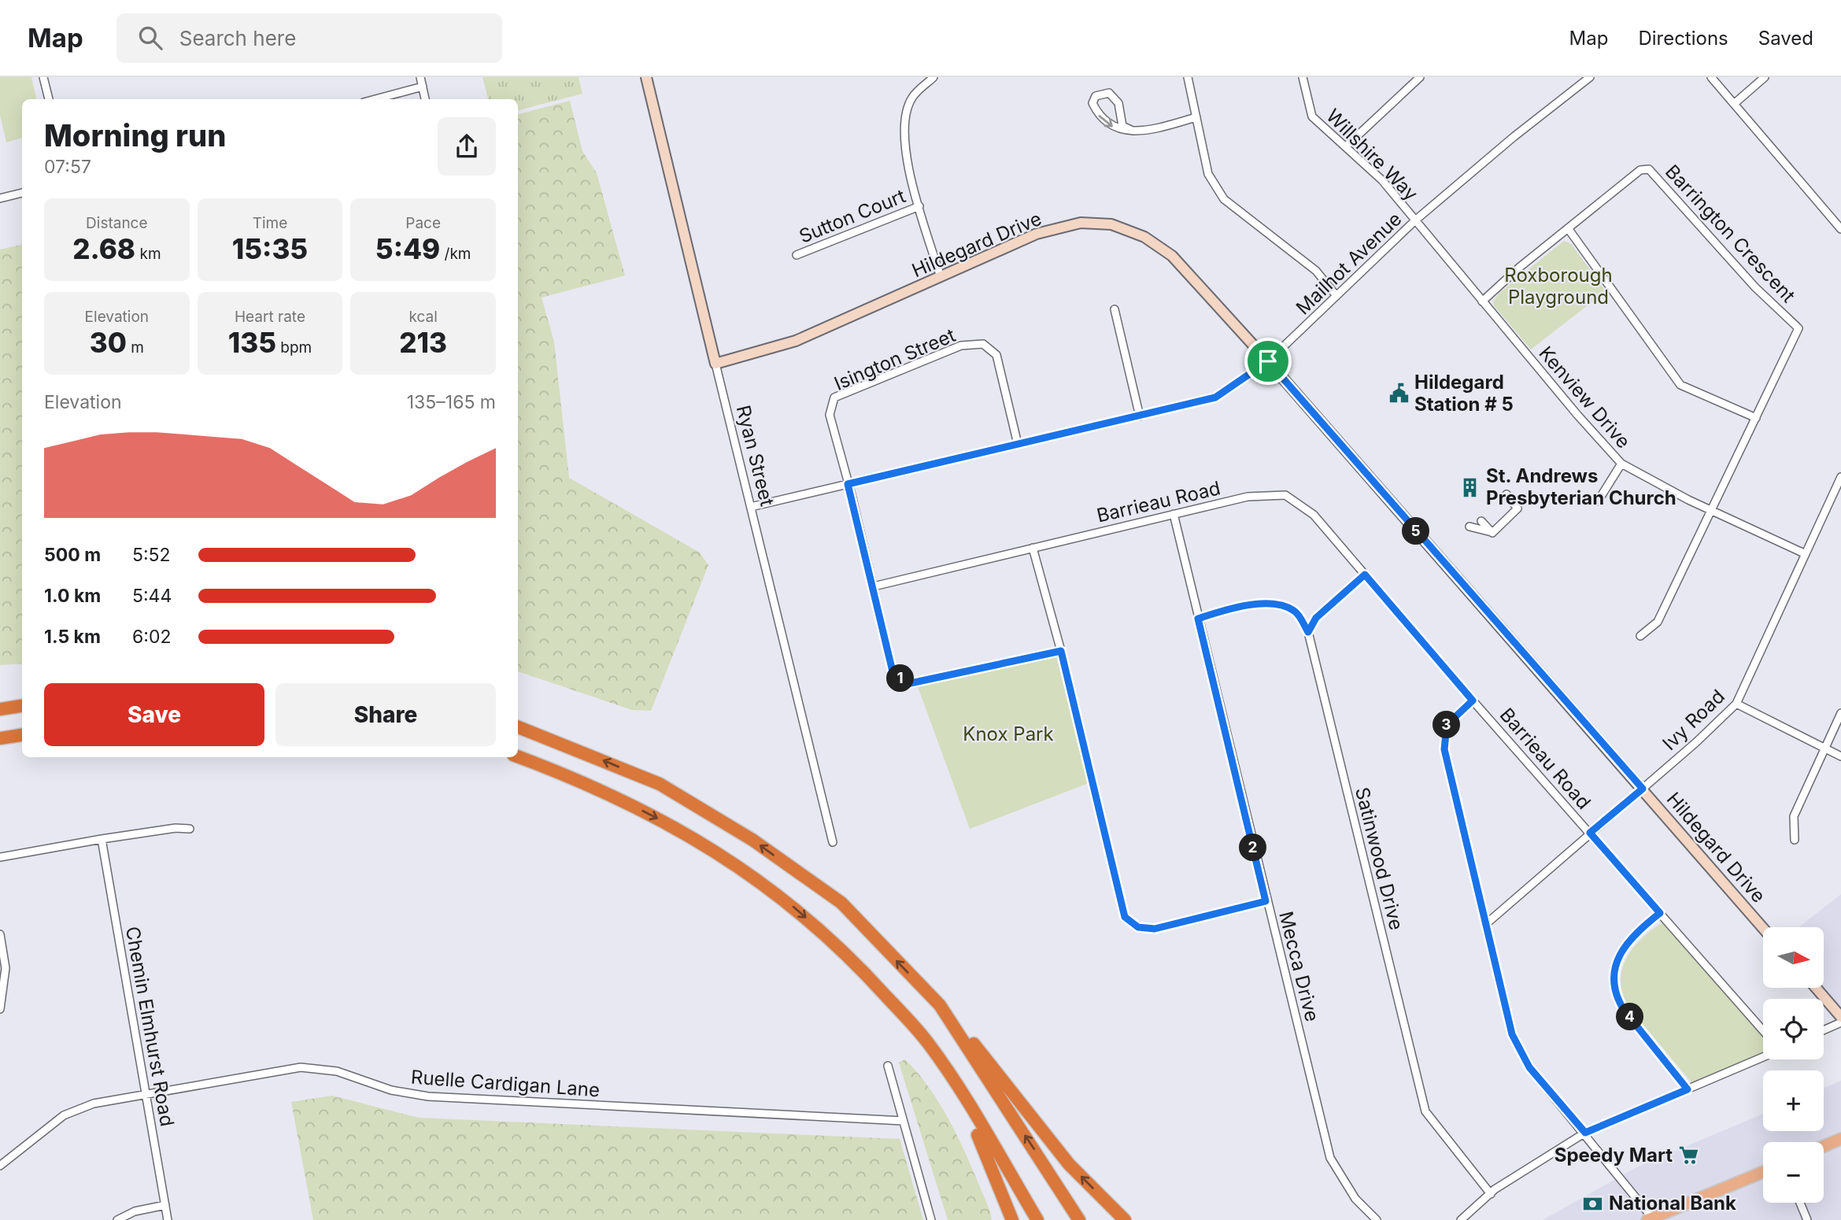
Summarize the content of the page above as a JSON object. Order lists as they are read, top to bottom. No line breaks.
{"streets":{"street":["Willshire Way","Sutton Court","Barrington Crescent","Hildegard Drive","Mailhot Avenue","Isington Street","Kenview Drive","Ryan Street","Barrieau Road","Ivy Road","Satinwood Drive","Mecca Drive","Chemin Elmhurst Road","Ruelle Cardigan Lane"]},"crossings":[["Willshire Way","Mailhot Avenue"],["Willshire Way","Kenview Drive"],["Barrington Crescent","Kenview Drive"],["Hildegard Drive","Mailhot Avenue"],["Hildegard Drive","Ryan Street"],["Hildegard Drive","Ivy Road"],["Mailhot Avenue","Isington Street"],["Mailhot Avenue","Kenview Drive"],["Mailhot Avenue","Ryan Street"],["Isington Street","Barrieau Road"],["Kenview Drive","Ivy Road"],["Barrieau Road","Ivy Road"],["Barrieau Road","Mecca Drive"],["Satinwood Drive","Mecca Drive"],["Chemin Elmhurst Road","Ruelle Cardigan Lane"]],"parks":["Roxborough Playground","Knox Park"],"places":{"public building":["Hildegard Station # 5"],"building":["St. Andrews Presbyterian Church"],"supermarket":["Speedy Mart"],"bank":["National Bank"]},"north":"right","page":{"header":"Map","search":"Search here","nav":["Map","Directions","Saved"],"heading":["Morning run","07:57"],"stats":[["Distance","2.68 km"],["Time","15:35"],["Pace","5:49 /km"],["Elevation","30 m"],["Heart rate","135 bpm"],["kcal","213"]],"chart":["Elevation","135–165 m"],"pins":["5","1","3","2","4"],"list":[{"name":"500 m","note":"5:52"},{"name":"1.0 km","note":"5:44"},{"name":"1.5 km","note":"6:02"}],"buttons":["Save","Share"],"map_buttons":["+","−"]}}
